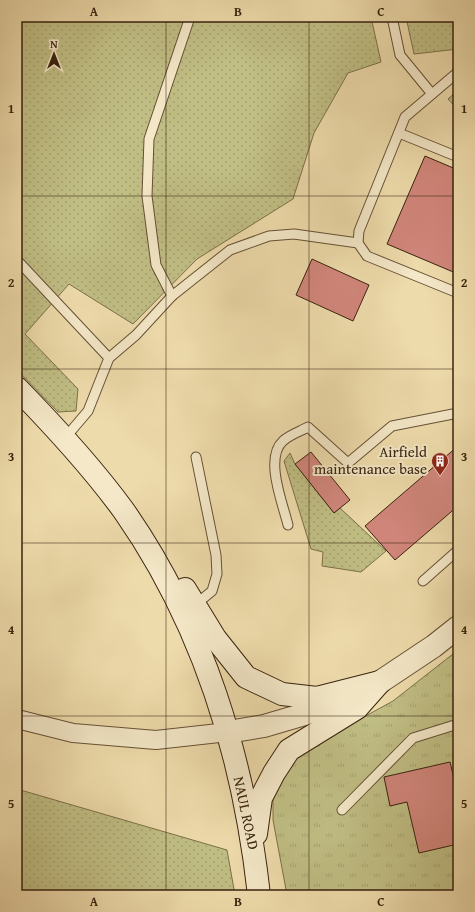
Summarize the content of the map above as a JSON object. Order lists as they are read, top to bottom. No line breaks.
{"streets":{"main road":["NAUL ROAD"]},"places":{"building":["Airfield maintenance base"]},"north":"top","grid":{"columns":["A","B","C"],"rows":["1","2","3","4","5"]}}
